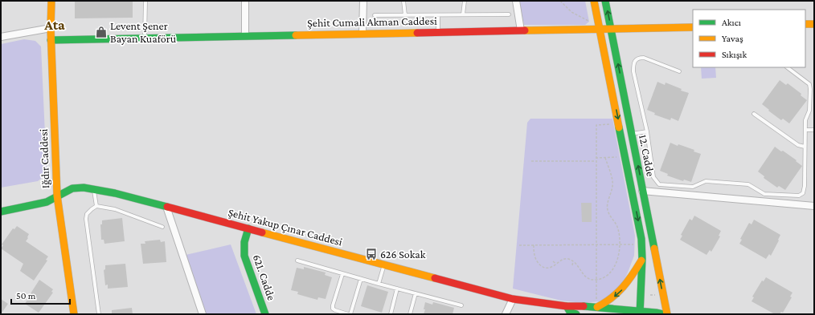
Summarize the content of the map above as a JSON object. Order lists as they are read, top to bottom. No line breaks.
{"streets":{"main road":["Şehit Cumali Akman Caddesi","12. Cadde","Iğdır Caddesi","Şehit Yakup Çınar Caddesi","621. Cadde"]},"crossings":[["Şehit Cumali Akman Caddesi","12. Cadde"],["Şehit Cumali Akman Caddesi","Iğdır Caddesi"],["12. Cadde","Şehit Yakup Çınar Caddesi"],["Iğdır Caddesi","Şehit Yakup Çınar Caddesi"],["Şehit Yakup Çınar Caddesi","621. Cadde"]],"districts":["Ata"],"places":{"shop":["Levent Şener Bayan Kuaförü"],"bus stop":["626 Sokak"]},"legend":["Akıcı","Yavaş","Sıkışık"],"scale_bar":"50 m"}
